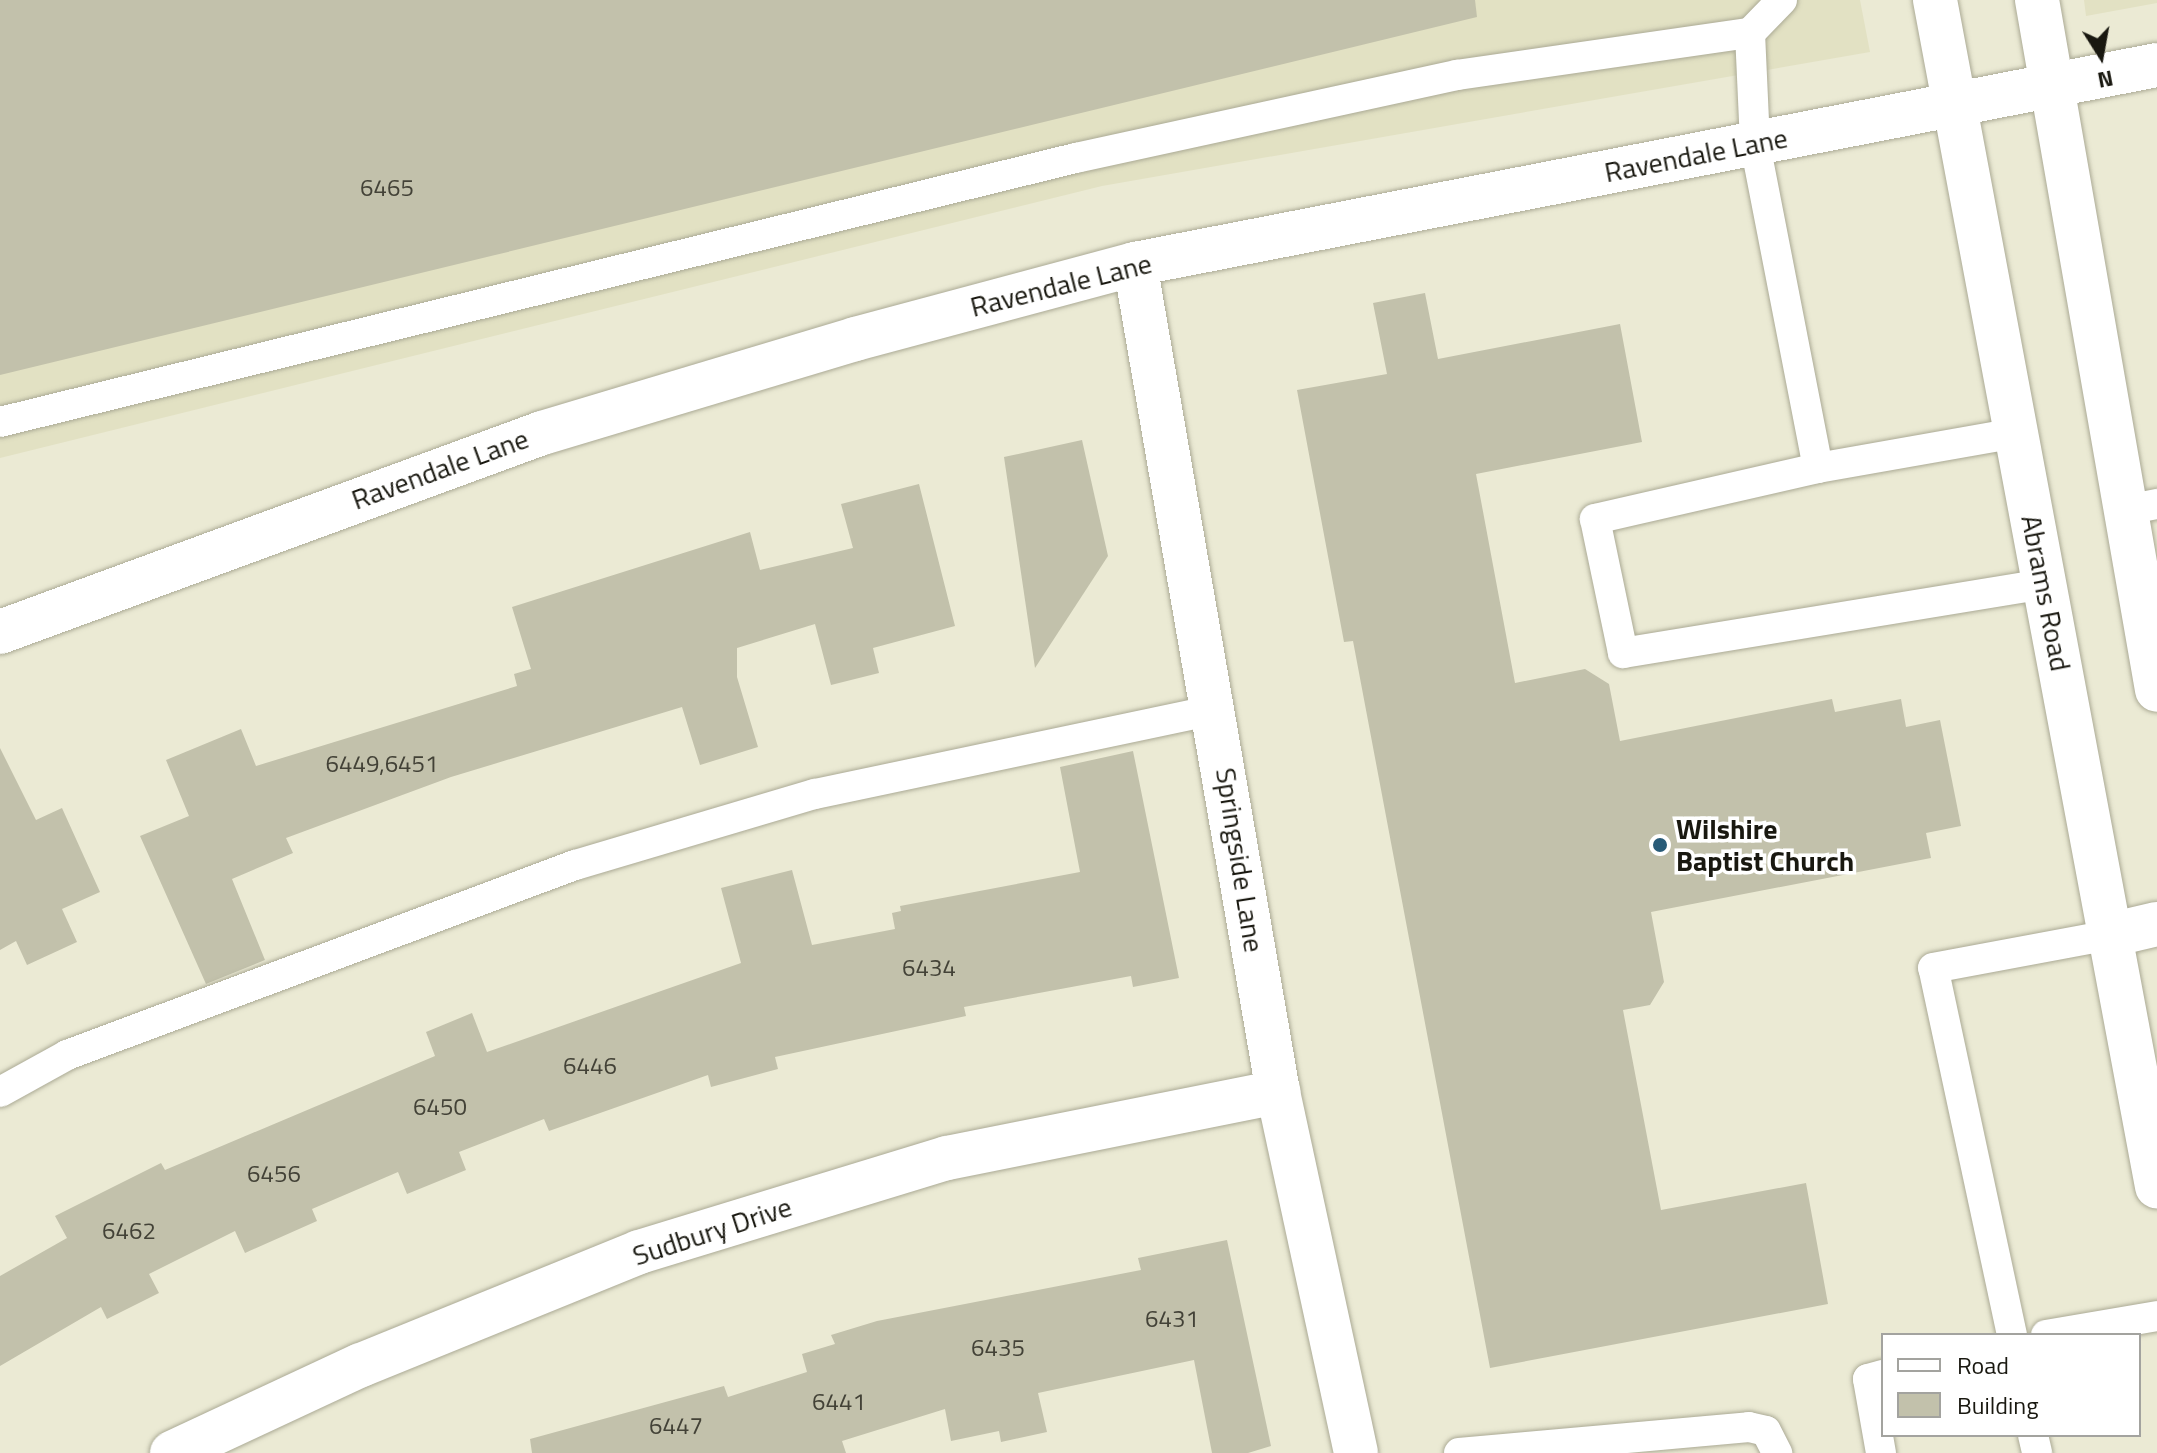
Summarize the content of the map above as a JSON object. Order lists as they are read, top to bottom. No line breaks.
{"streets":{"street":["Ravendale Lane","Abrams Road","Springside Lane","Sudbury Drive"]},"crossings":[["Ravendale Lane","Abrams Road"],["Ravendale Lane","Springside Lane"],["Springside Lane","Sudbury Drive"]],"places":["Wilshire Baptist Church"],"house_numbers":["6465","6449,6451","6434","6446","6450","6456","6462","6431","6435","6441","6447"],"legend":["Road","Building"],"north":"bottom"}
